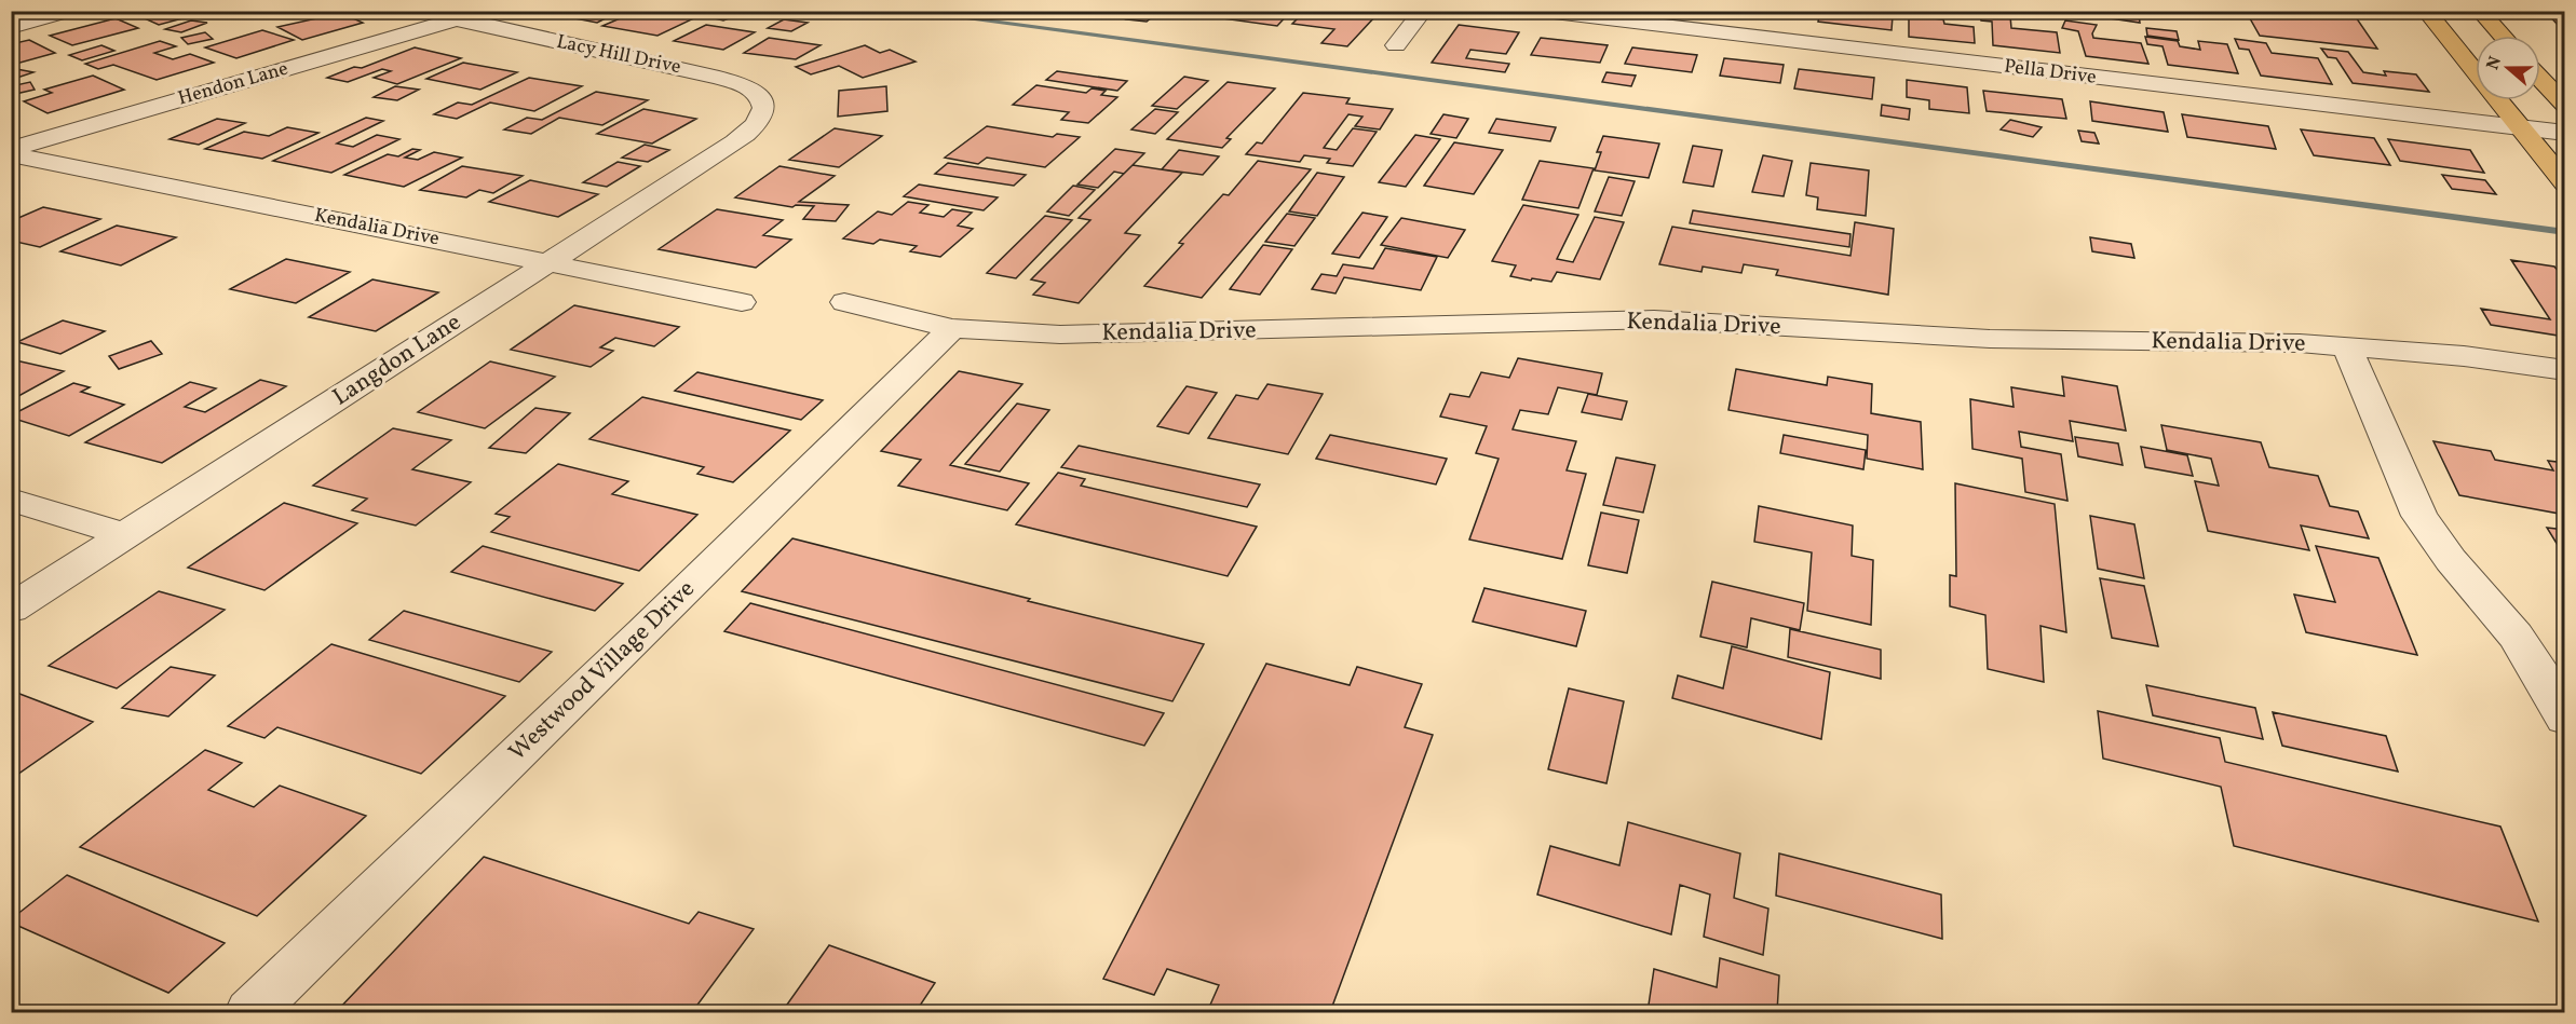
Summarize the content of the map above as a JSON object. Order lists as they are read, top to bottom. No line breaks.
{"streets":{"street":["Lacy Hill Drive","Pella Drive","Hendon Lane","Kendalia Drive","Langdon Lane","Westwood Village Drive"]},"crossings":[["Lacy Hill Drive","Hendon Lane"],["Lacy Hill Drive","Langdon Lane"],["Hendon Lane","Kendalia Drive"],["Kendalia Drive","Langdon Lane"],["Kendalia Drive","Westwood Village Drive"]],"north":"left"}
